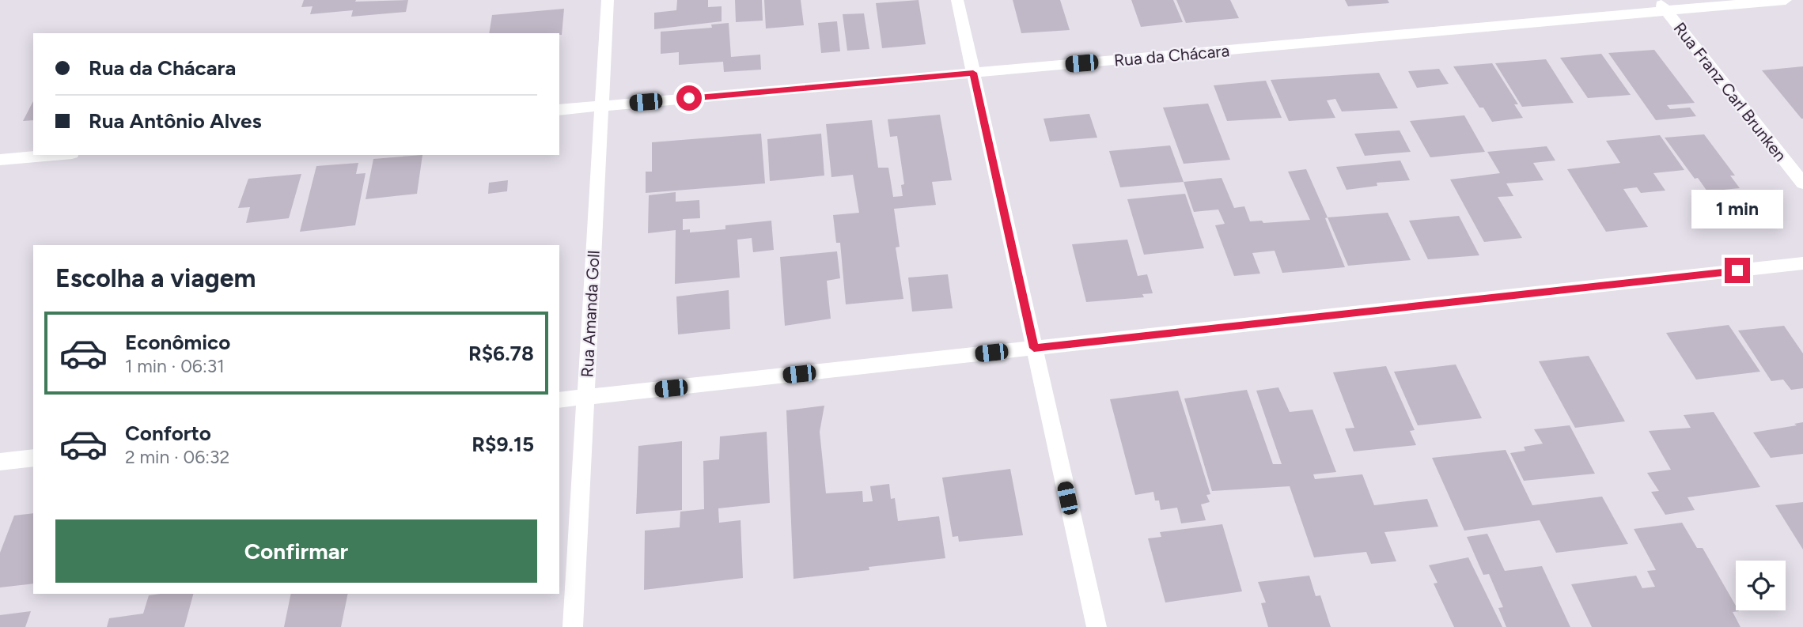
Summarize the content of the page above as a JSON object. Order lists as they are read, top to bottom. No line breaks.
{"streets":{"street":["Rua da Chácara","Rua Franz Carl Brunken","Rua Amanda Goll"]},"crossings":[["Rua da Chácara","Rua Franz Carl Brunken"],["Rua da Chácara","Rua Amanda Goll"]],"page":{"banner":["Rua da Chácara","Rua Antônio Alves"],"bubble":"1 min","heading":"Escolha a viagem","list":[{"name":"Econômico","note":"1 min · 06:31","value":"R$6.78"},{"name":"Conforto","note":"2 min · 06:32","value":"R$9.15"}],"buttons":"Confirmar"}}
